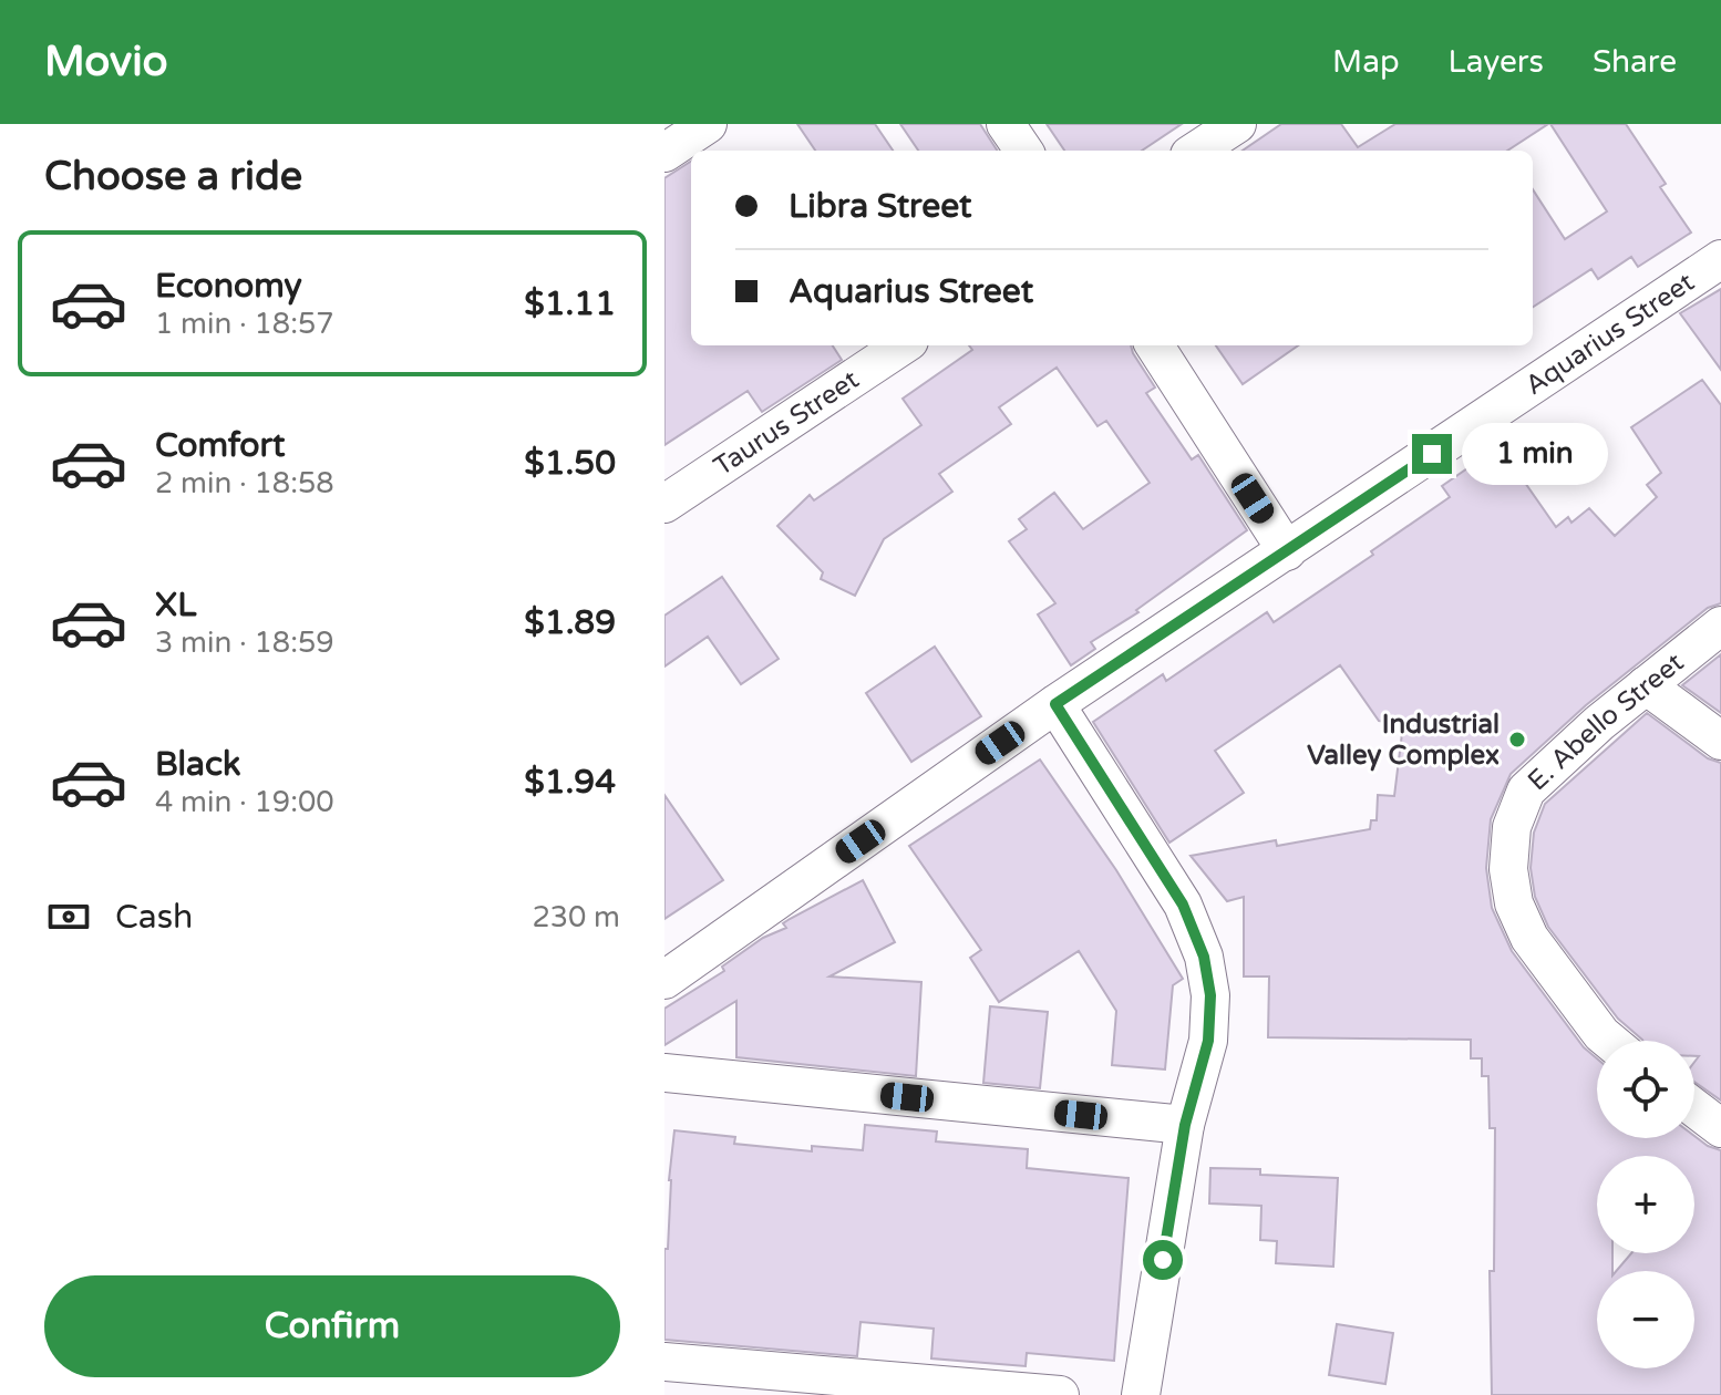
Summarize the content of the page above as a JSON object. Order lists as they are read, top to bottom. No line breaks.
{"streets":{"street":["Aquarius Street","Taurus Street","E. Abello Street"]},"places":["Industrial Valley Complex"],"page":{"header":"Movio","nav":["Map","Layers","Share"],"heading":"Choose a ride","banner":["Libra Street","Aquarius Street"],"list":[{"name":"Economy","note":"1 min · 18:57","value":"$1.11"},{"name":"Comfort","note":"2 min · 18:58","value":"$1.50"},{"name":"XL","note":"3 min · 18:59","value":"$1.89"},{"name":"Black","note":"4 min · 19:00","value":"$1.94"}],"bubble":"1 min","pay":["Cash","230 m"],"map_buttons":["+","−"],"buttons":"Confirm"}}
